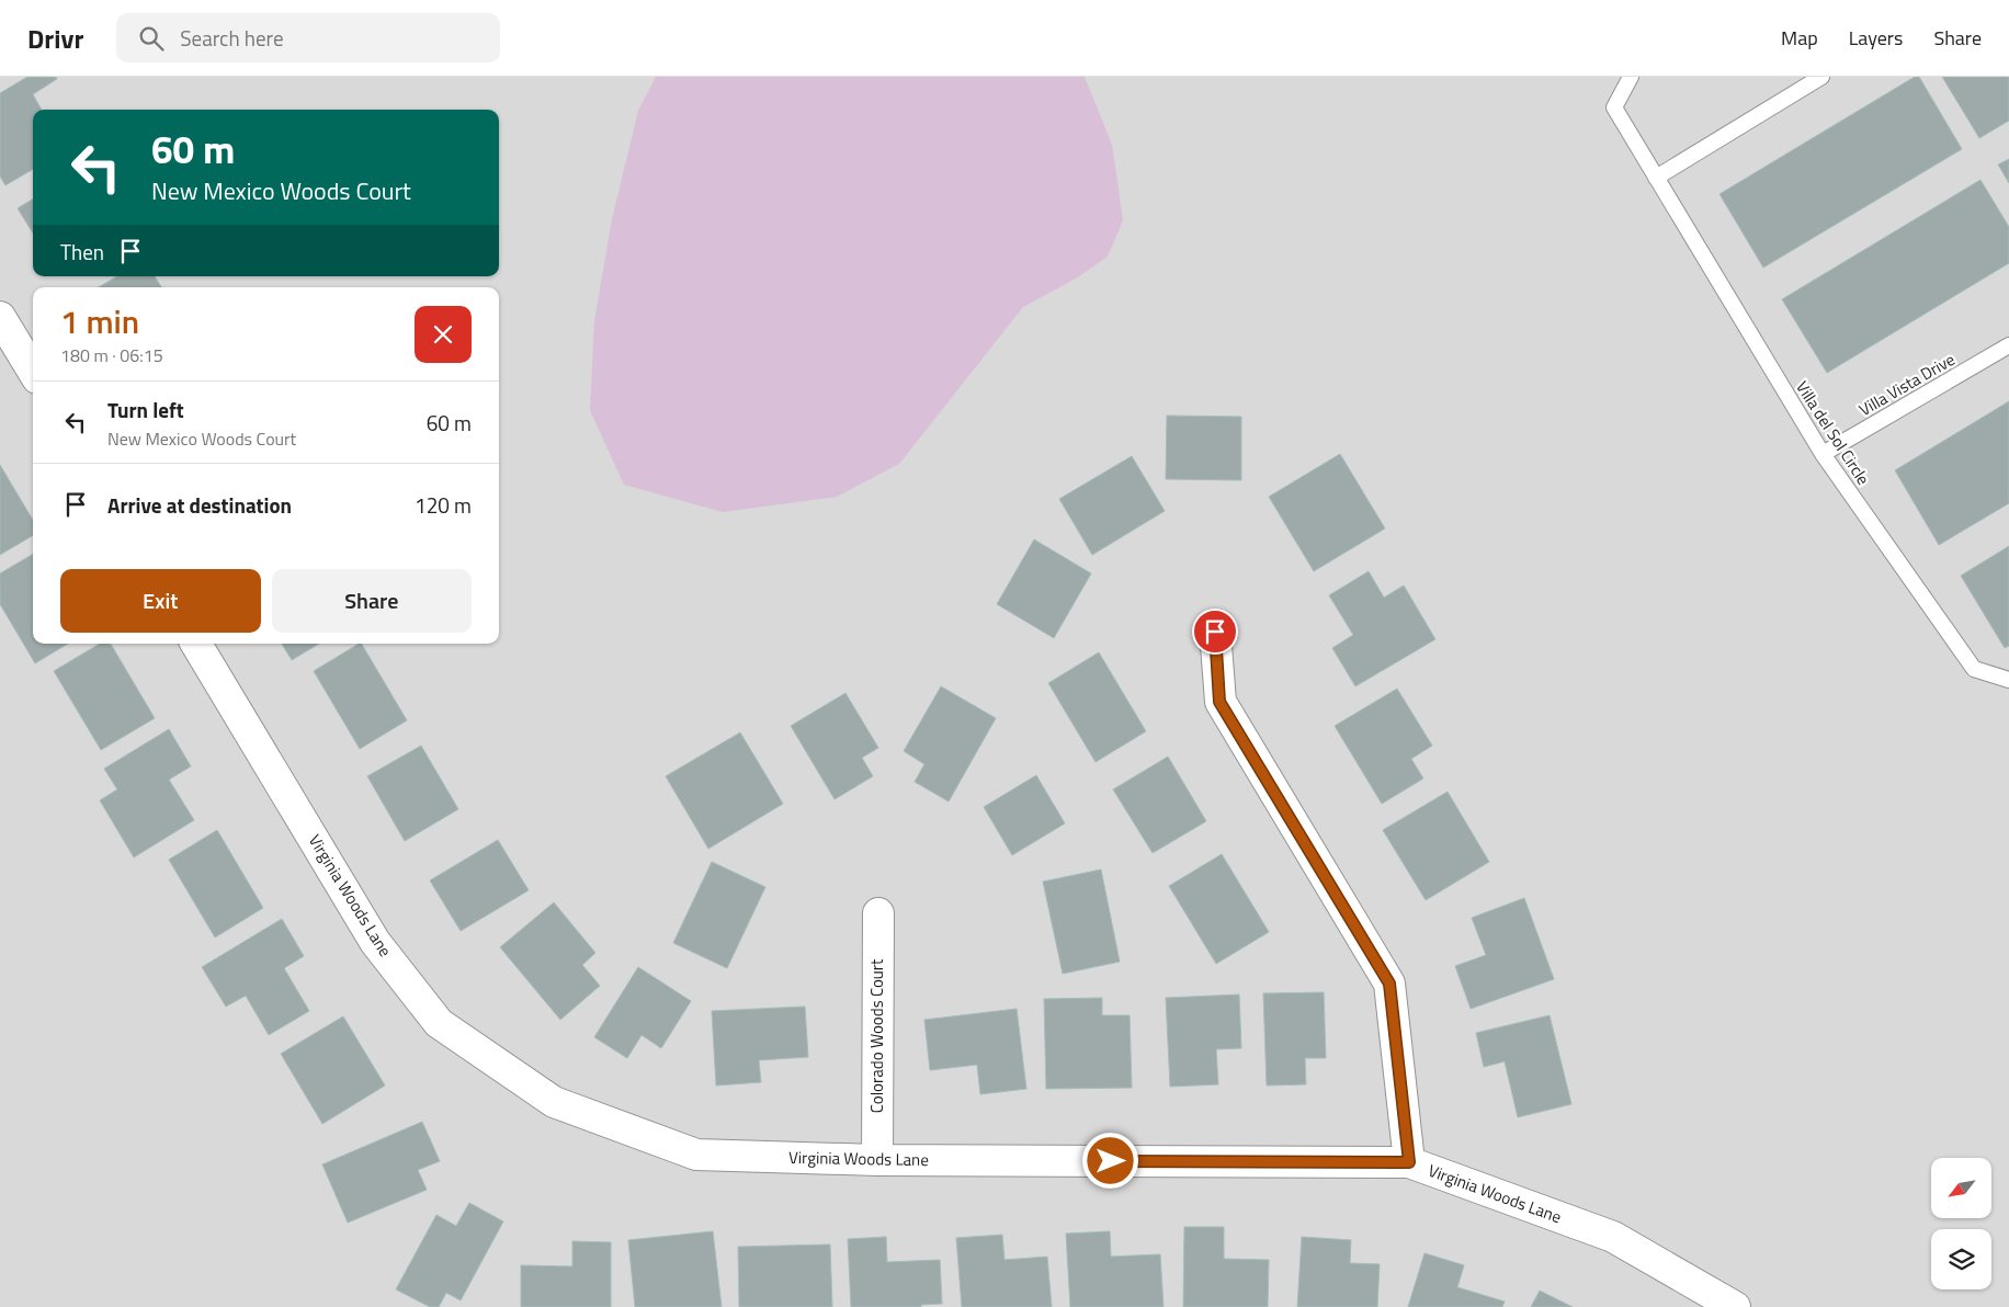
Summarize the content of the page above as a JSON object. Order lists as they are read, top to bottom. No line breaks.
{"streets":{"street":["Virginia Woods Lane","Colorado Woods Court"],"lane":["Villa Vista Drive","Villa del Sol Circle"]},"crossings":[["Villa Vista Drive","Villa del Sol Circle"],["Virginia Woods Lane","Colorado Woods Court"]],"north":"bottom left","page":{"header":"Drivr","search":"Search here","nav":["Map","Layers","Share"],"turn":["60 m","New Mexico Woods Court"],"then":"Then","heading":["1 min","180 m · 06:15"],"list":[{"name":"Turn left","note":"New Mexico Woods Court","value":"60 m"},{"name":"Arrive at destination","value":"120 m"}],"buttons":["Exit","Share"]}}
